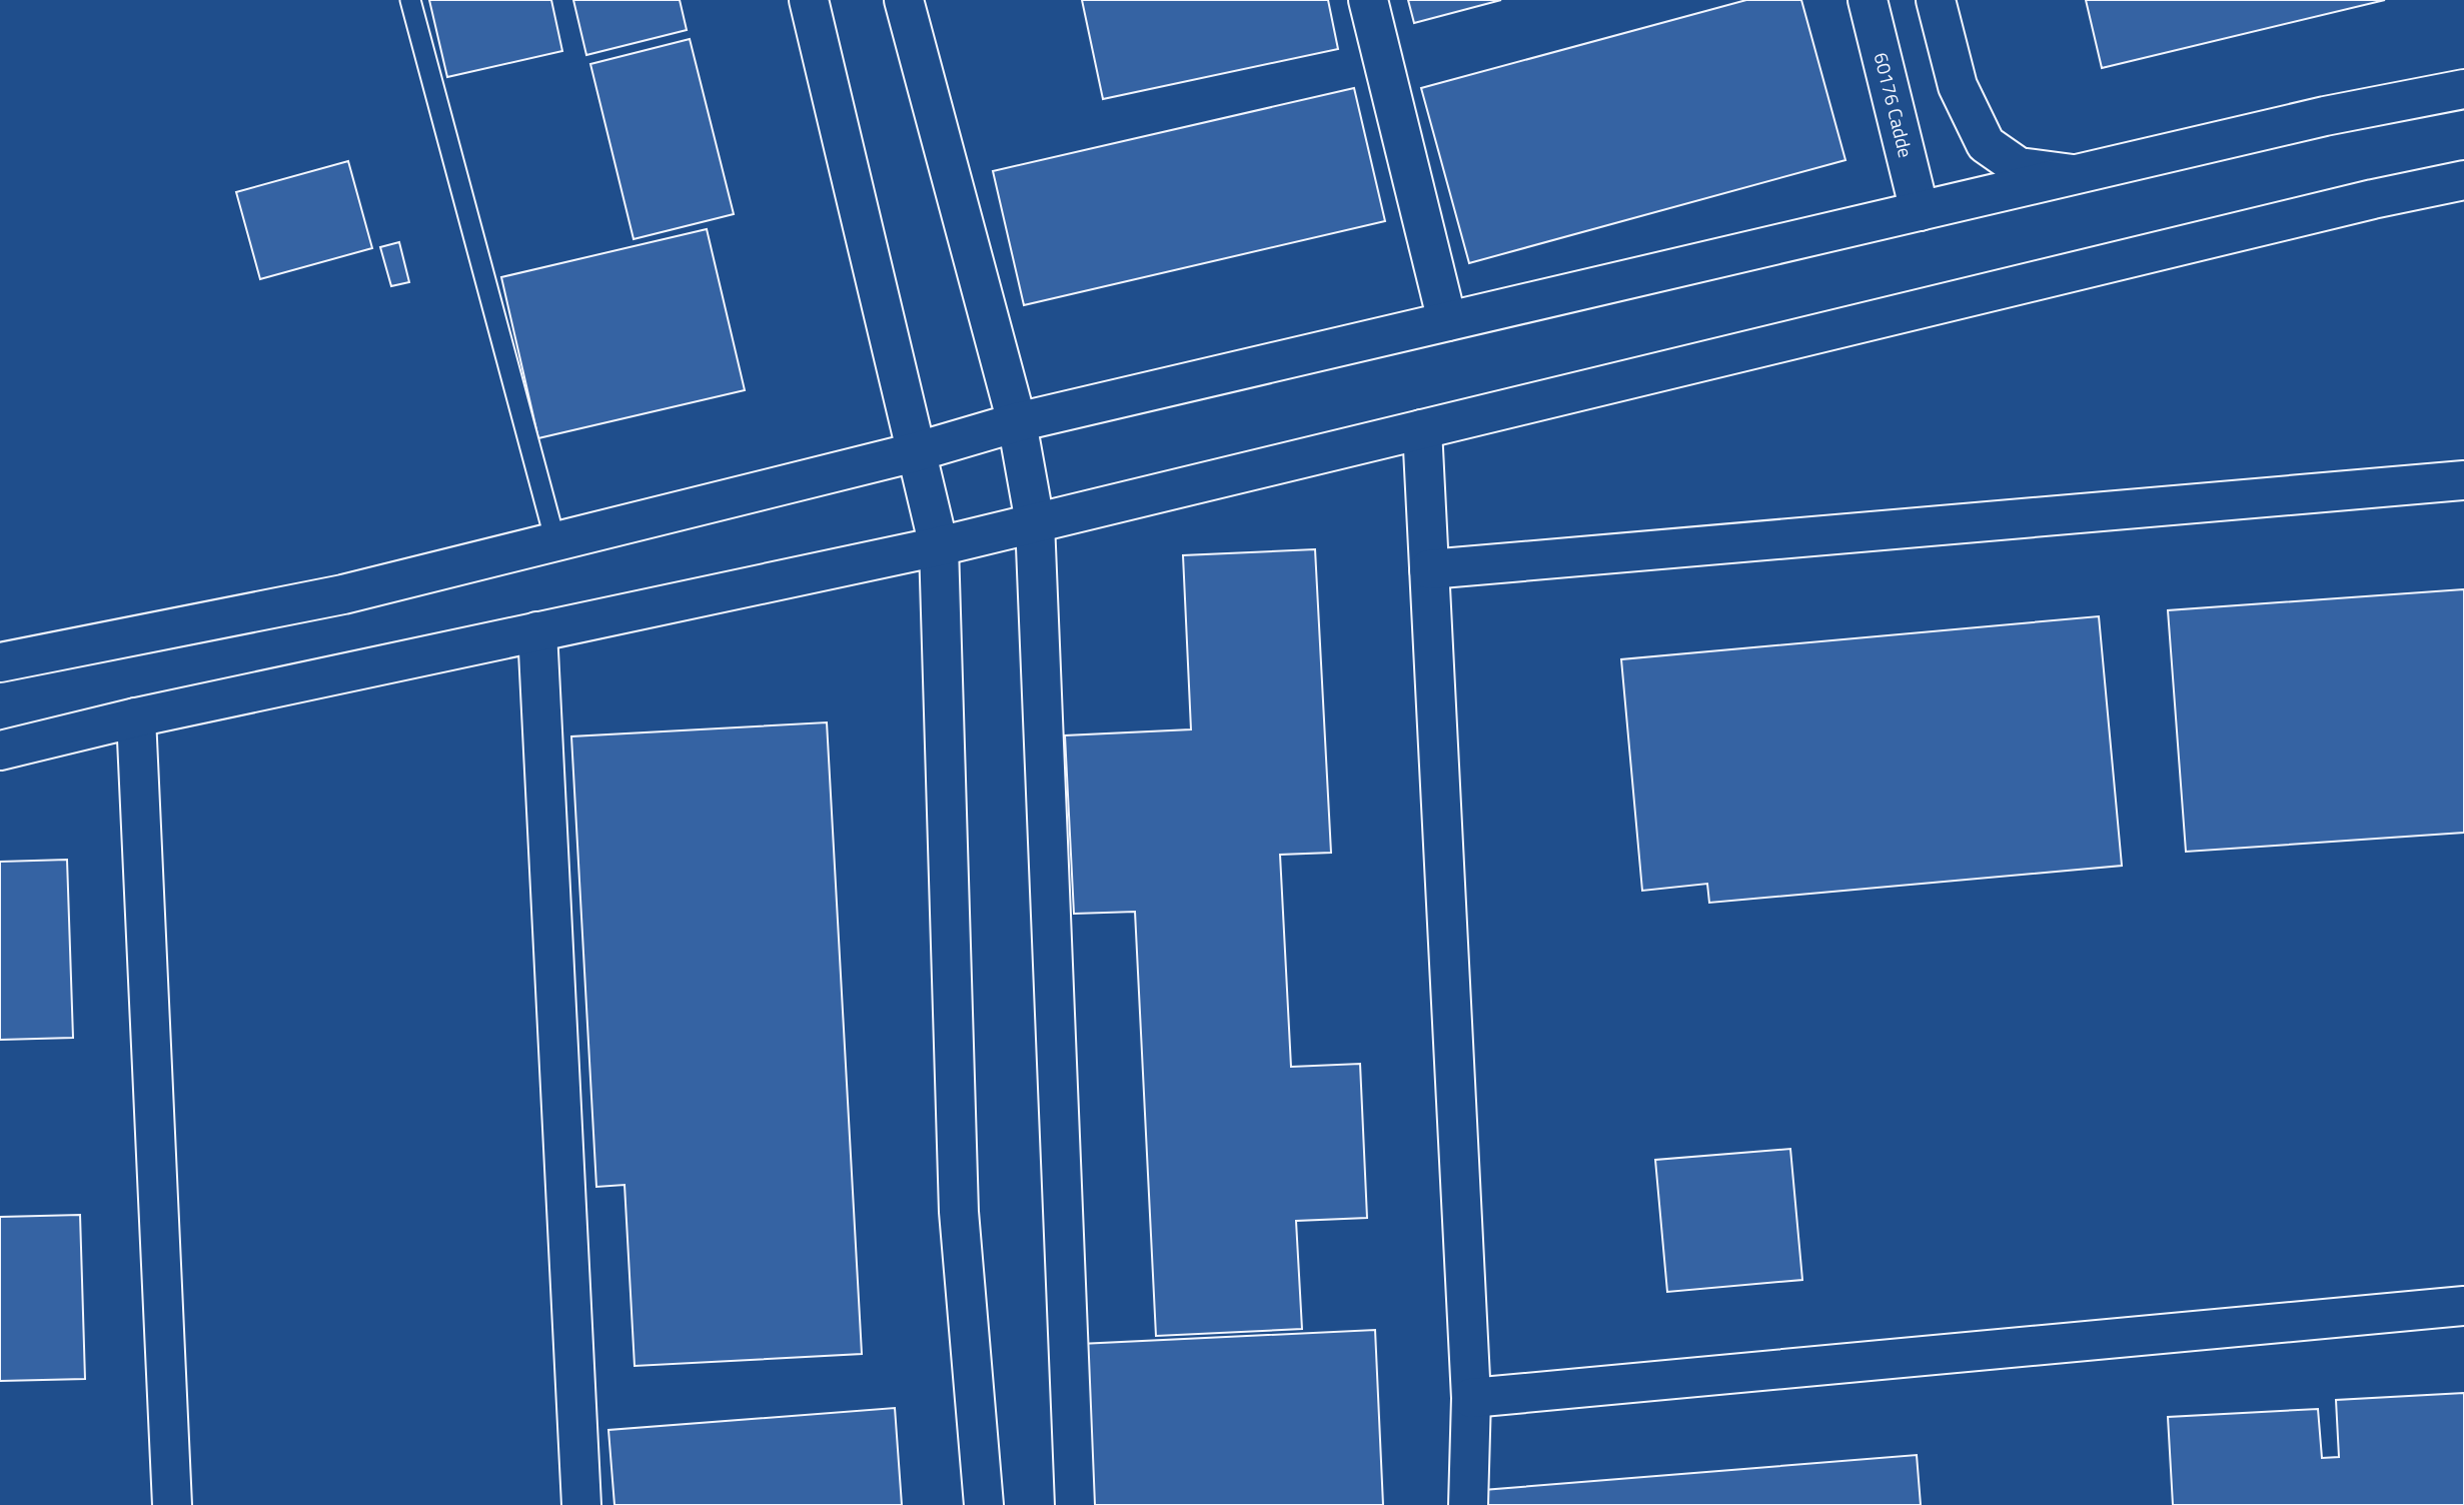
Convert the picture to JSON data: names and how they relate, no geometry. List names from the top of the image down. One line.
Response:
{"streets":{"street":["60176 Cadde"]}}
